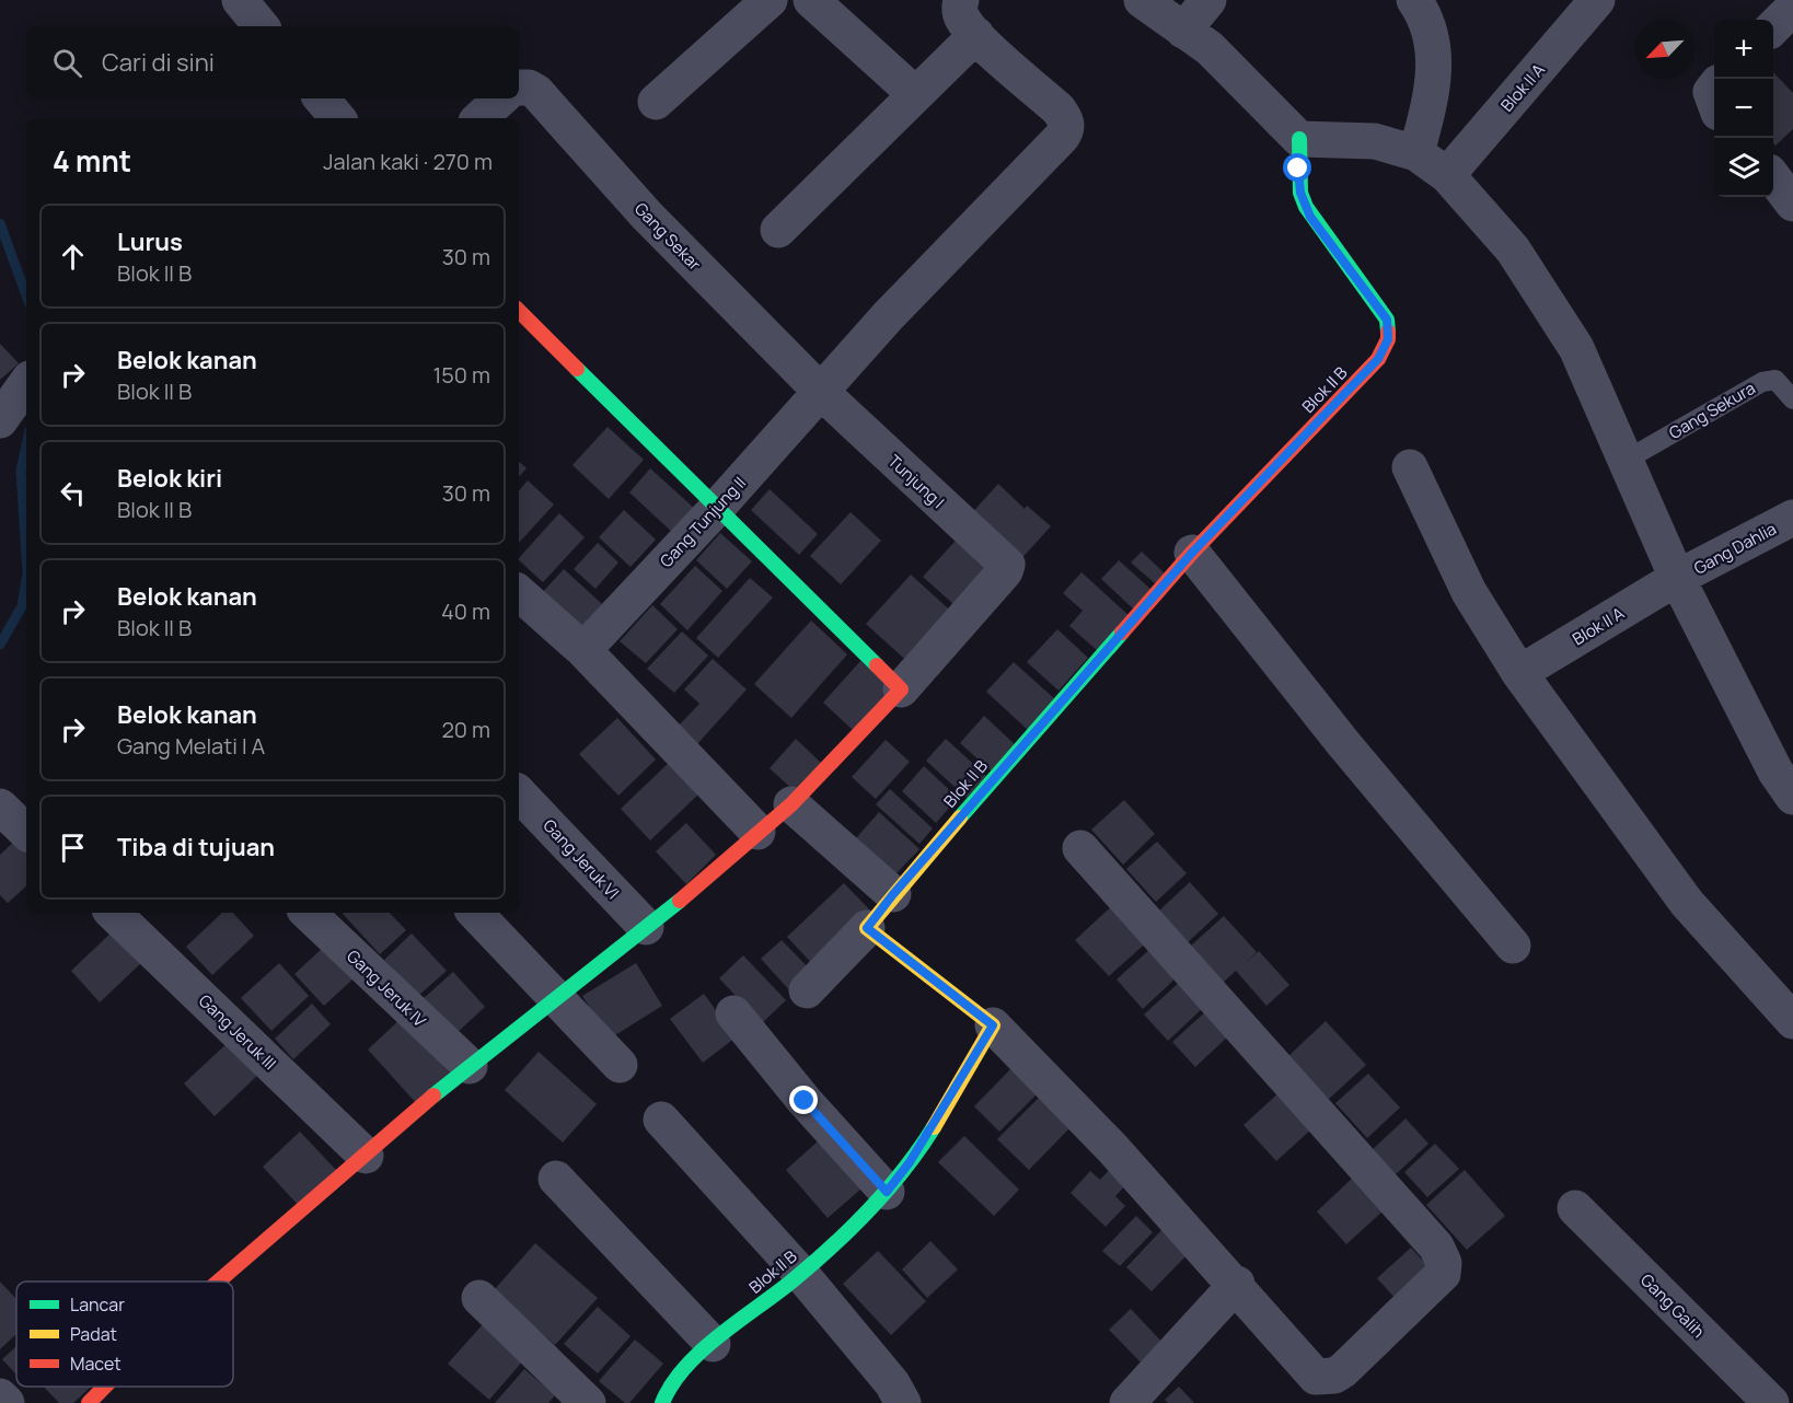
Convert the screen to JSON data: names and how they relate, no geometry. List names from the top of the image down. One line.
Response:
{"streets":{"street":["Blok II A","Gang Sekar","Blok II B","Tunjung I","Gang Tunjung II","Gang Dahlia","Gang Jeruk VI","Gang Jeruk IV","Gang Jeruk III","Gang Galih"],"lane":["Gang Sekura"]},"crossings":[["Blok II A","Gang Dahlia"],["Gang Sekar","Tunjung I"],["Gang Sekar","Gang Tunjung II"],["Tunjung I","Gang Tunjung II"]],"legend":["Lancar","Padat","Macet"],"north":"bottom left","page":{"map_buttons":["+","−"],"search":"Cari di sini","heading":["4 mnt","Jalan kaki · 270 m"],"list":[["Lurus","Blok II B","30 m"],["Belok kanan","Blok II B","150 m"],["Belok kiri","Blok II B","30 m"],["Belok kanan","Blok II B","40 m"],["Belok kanan","Gang Melati I A","20 m"],"Tiba di tujuan"]}}
